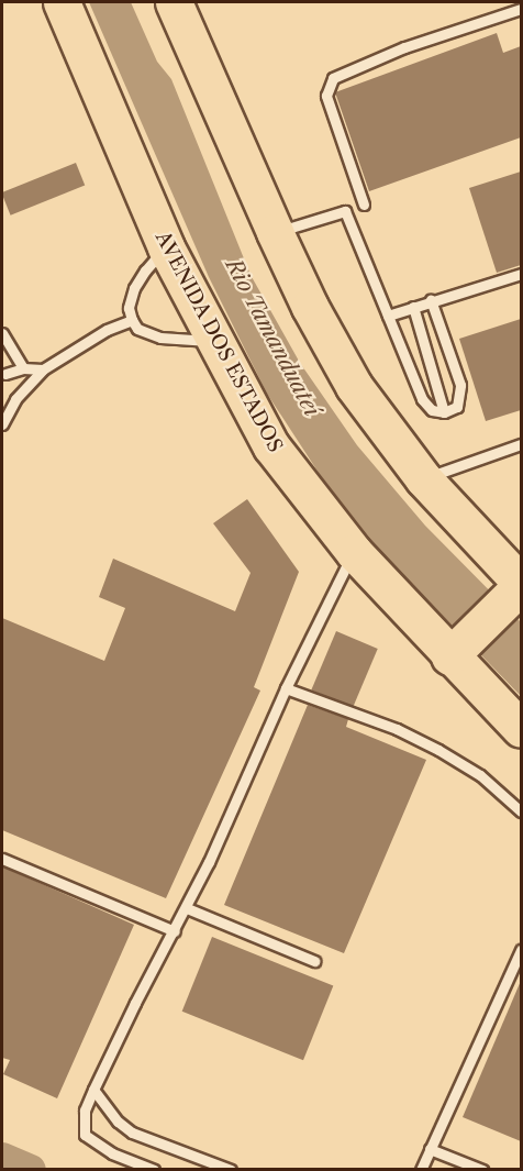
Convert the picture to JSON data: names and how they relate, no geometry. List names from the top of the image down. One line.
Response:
{"streets":{"highway":["AVENIDA DOS ESTADOS"]},"water":["Rio Tamanduateí"]}
